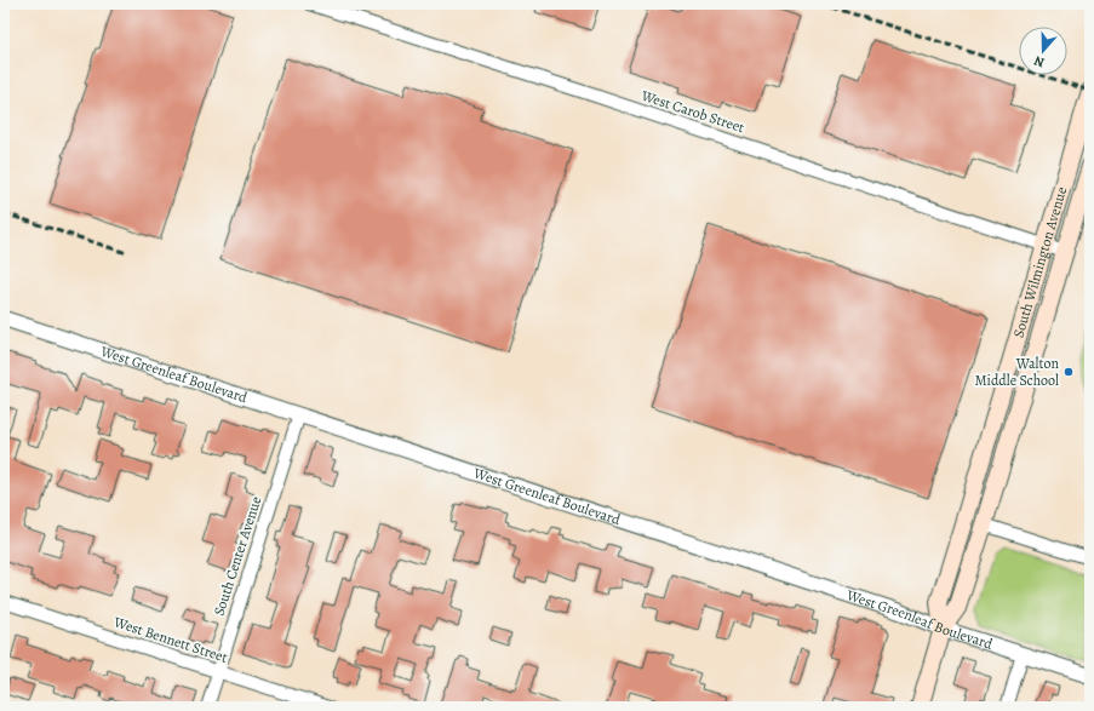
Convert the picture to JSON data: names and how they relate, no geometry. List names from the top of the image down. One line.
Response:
{"streets":{"main road":["South Wilmington Avenue"],"street":["West Carob Street","West Greenleaf Boulevard","South Center Avenue","West Bennett Street"]},"crossings":[["West Carob Street","South Wilmington Avenue"],["South Wilmington Avenue","West Greenleaf Boulevard"],["West Greenleaf Boulevard","South Center Avenue"],["South Center Avenue","West Bennett Street"]],"places":["Walton Middle School"],"north":"bottom"}
